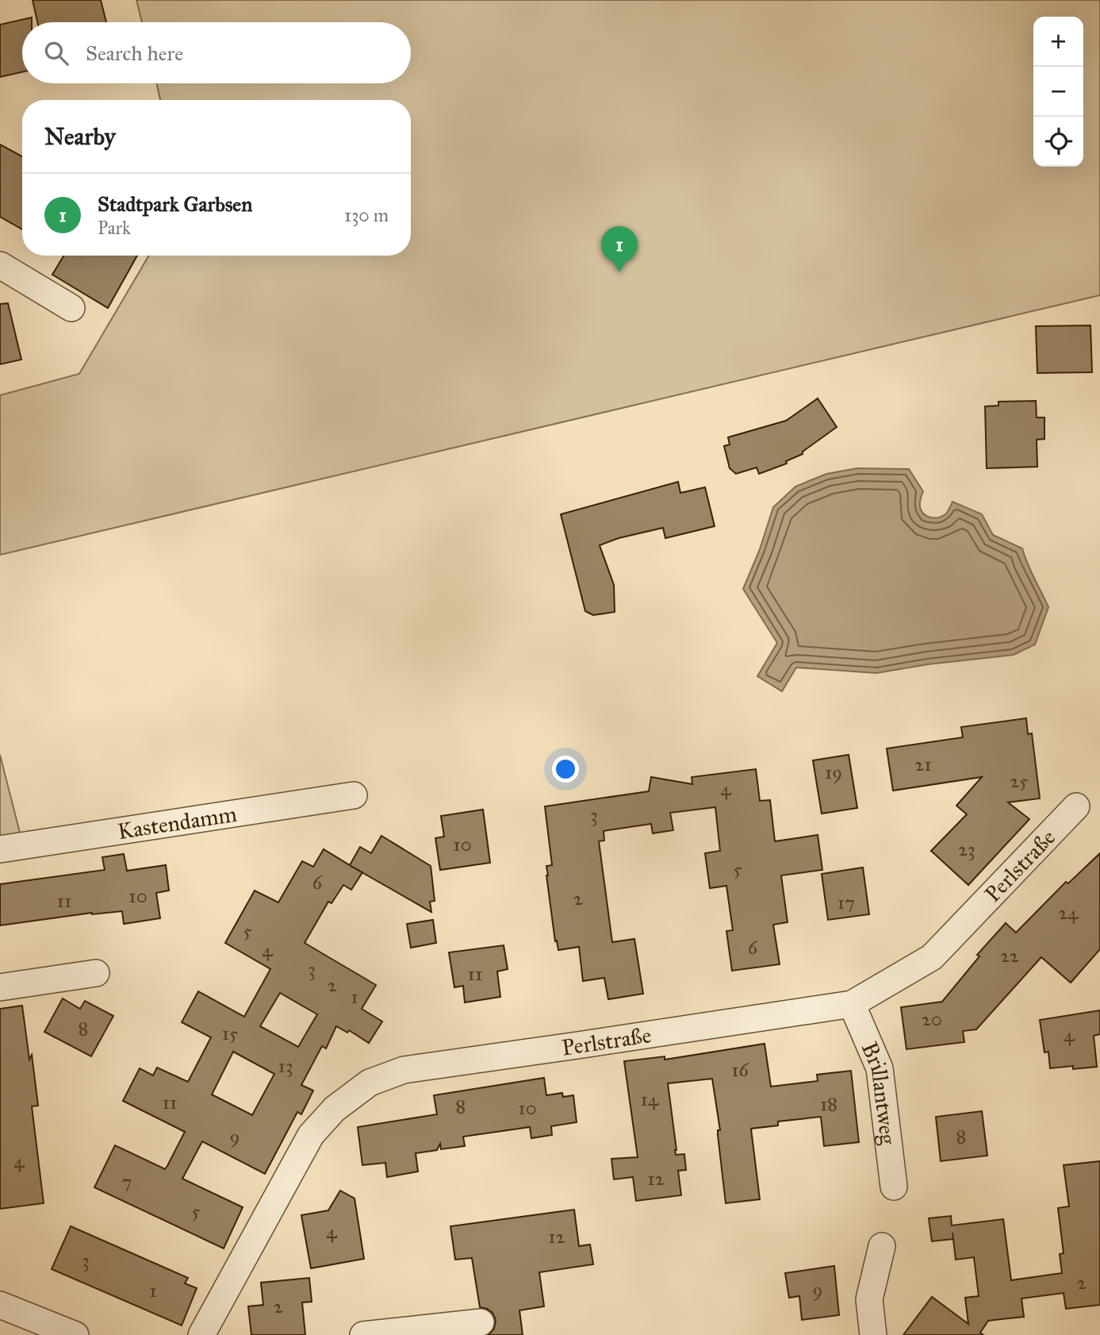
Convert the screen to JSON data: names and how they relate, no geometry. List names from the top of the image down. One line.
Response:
{"streets":{"street":["Kastendamm","Perlstraße","Brillantweg"]},"crossings":[["Perlstraße","Brillantweg"]],"house_numbers":["21","19","25","4","3","10","23","5","6","10","2","11","17","24","5","6","4","22","3","11","2","1","20","8","15","4","13","16","14","11","18","8","10","9","8","4","12","7","5","4","12","3","2","9","1","2"],"page":{"map_buttons":["+","−"],"search":"Search here","heading":"Nearby","list":[{"mark":"1","name":"Stadtpark Garbsen","note":"Park","value":"130 m"}],"pins":"1"}}
